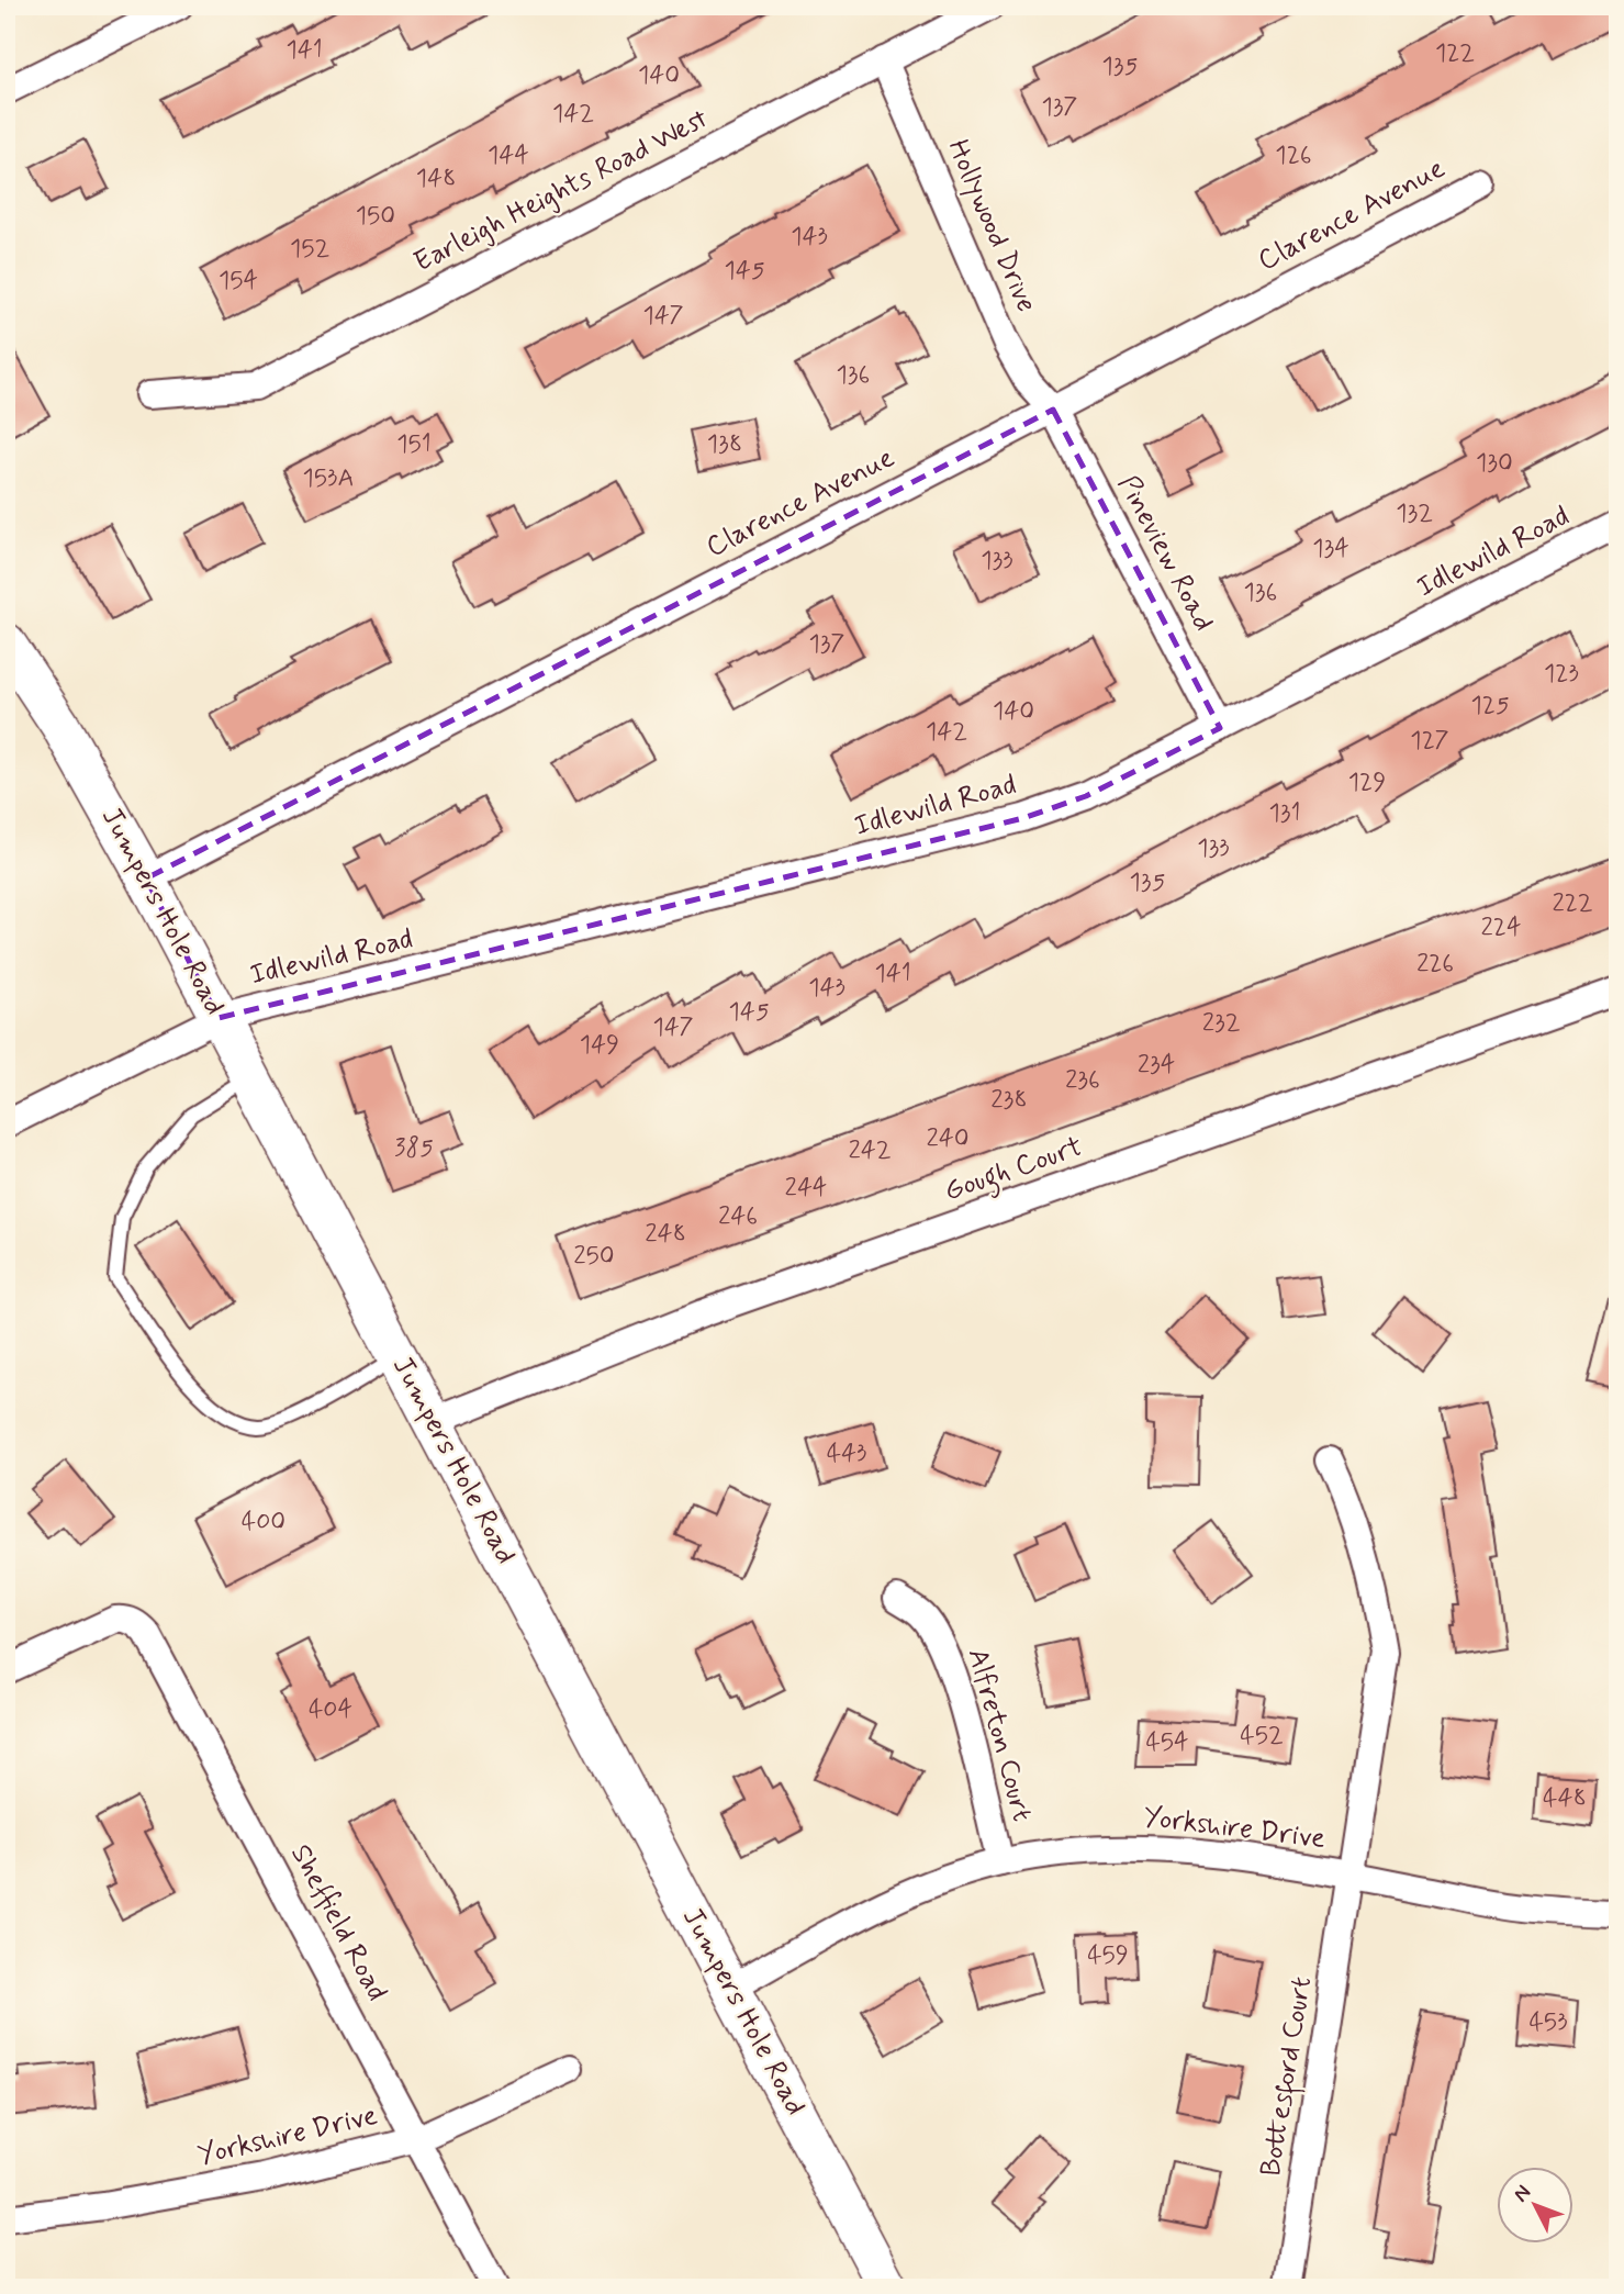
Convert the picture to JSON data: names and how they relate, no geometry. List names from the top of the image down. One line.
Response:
{"streets":{"main road":["Jumpers Hole Road"],"street":["Earleigh Heights Road West","Clarence Avenue","Hollywood Drive","Idlewild Road","Pineview Road","Gough Court","Alfreton Court","Yorkshire Drive","Sheffield Road","Bottesford Court"]},"crossings":[["Earleigh Heights Road West","Hollywood Drive"],["Clarence Avenue","Hollywood Drive"],["Clarence Avenue","Pineview Road"],["Clarence Avenue","Jumpers Hole Road"],["Hollywood Drive","Pineview Road"],["Idlewild Road","Pineview Road"],["Idlewild Road","Jumpers Hole Road"],["Jumpers Hole Road","Gough Court"],["Jumpers Hole Road","Yorkshire Drive"],["Alfreton Court","Yorkshire Drive"],["Yorkshire Drive","Sheffield Road"],["Yorkshire Drive","Bottesford Court"]],"house_numbers":["141","122","135","140","137","142","144","126","148","150","143","152","145","154","147","136","151","138","130","153A","132","134","133","136","137","123","125","140","142","127","129","131","133","135","222","224","226","141","143","145","232","147","149","234","236","238","240","385","242","244","246","248","250","443","400","404","452","454","448","459","453"],"north":"top left"}
